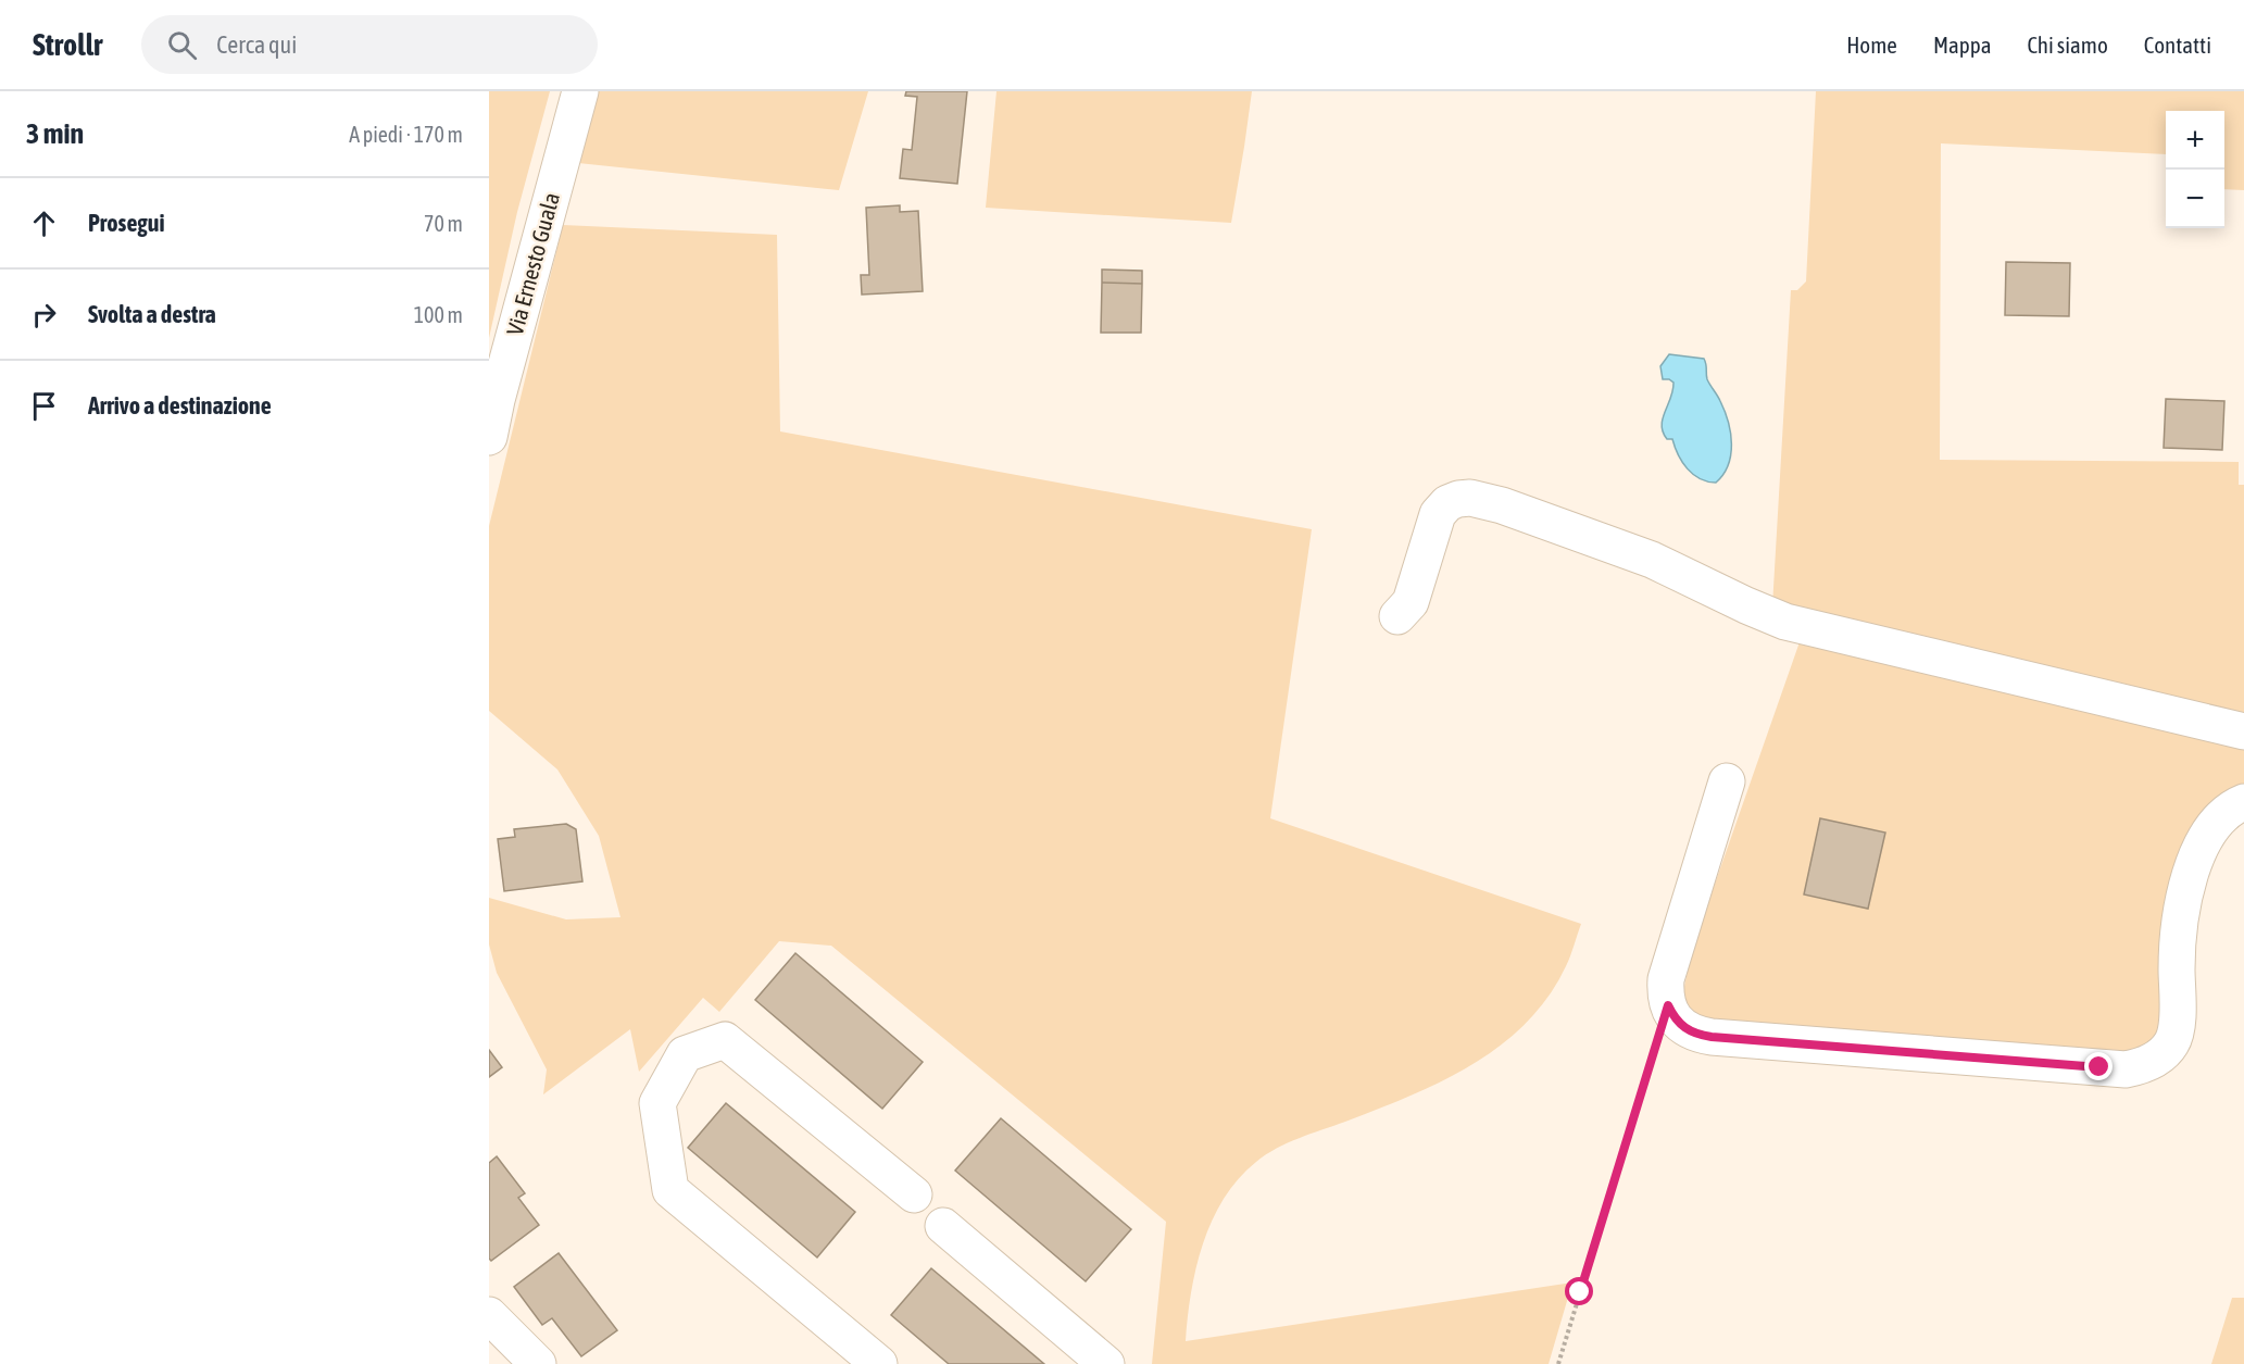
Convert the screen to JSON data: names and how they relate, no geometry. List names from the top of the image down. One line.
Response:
{"streets":{"street":["Via Ernesto Guala"]},"page":{"header":"Strollr","search":"Cerca qui","nav":["Home","Mappa","Chi siamo","Contatti"],"heading":["3 min","A piedi · 170 m"],"map_buttons":["+","−"],"list":[["Prosegui","70 m"],["Svolta a destra","100 m"],"Arrivo a destinazione"]}}
